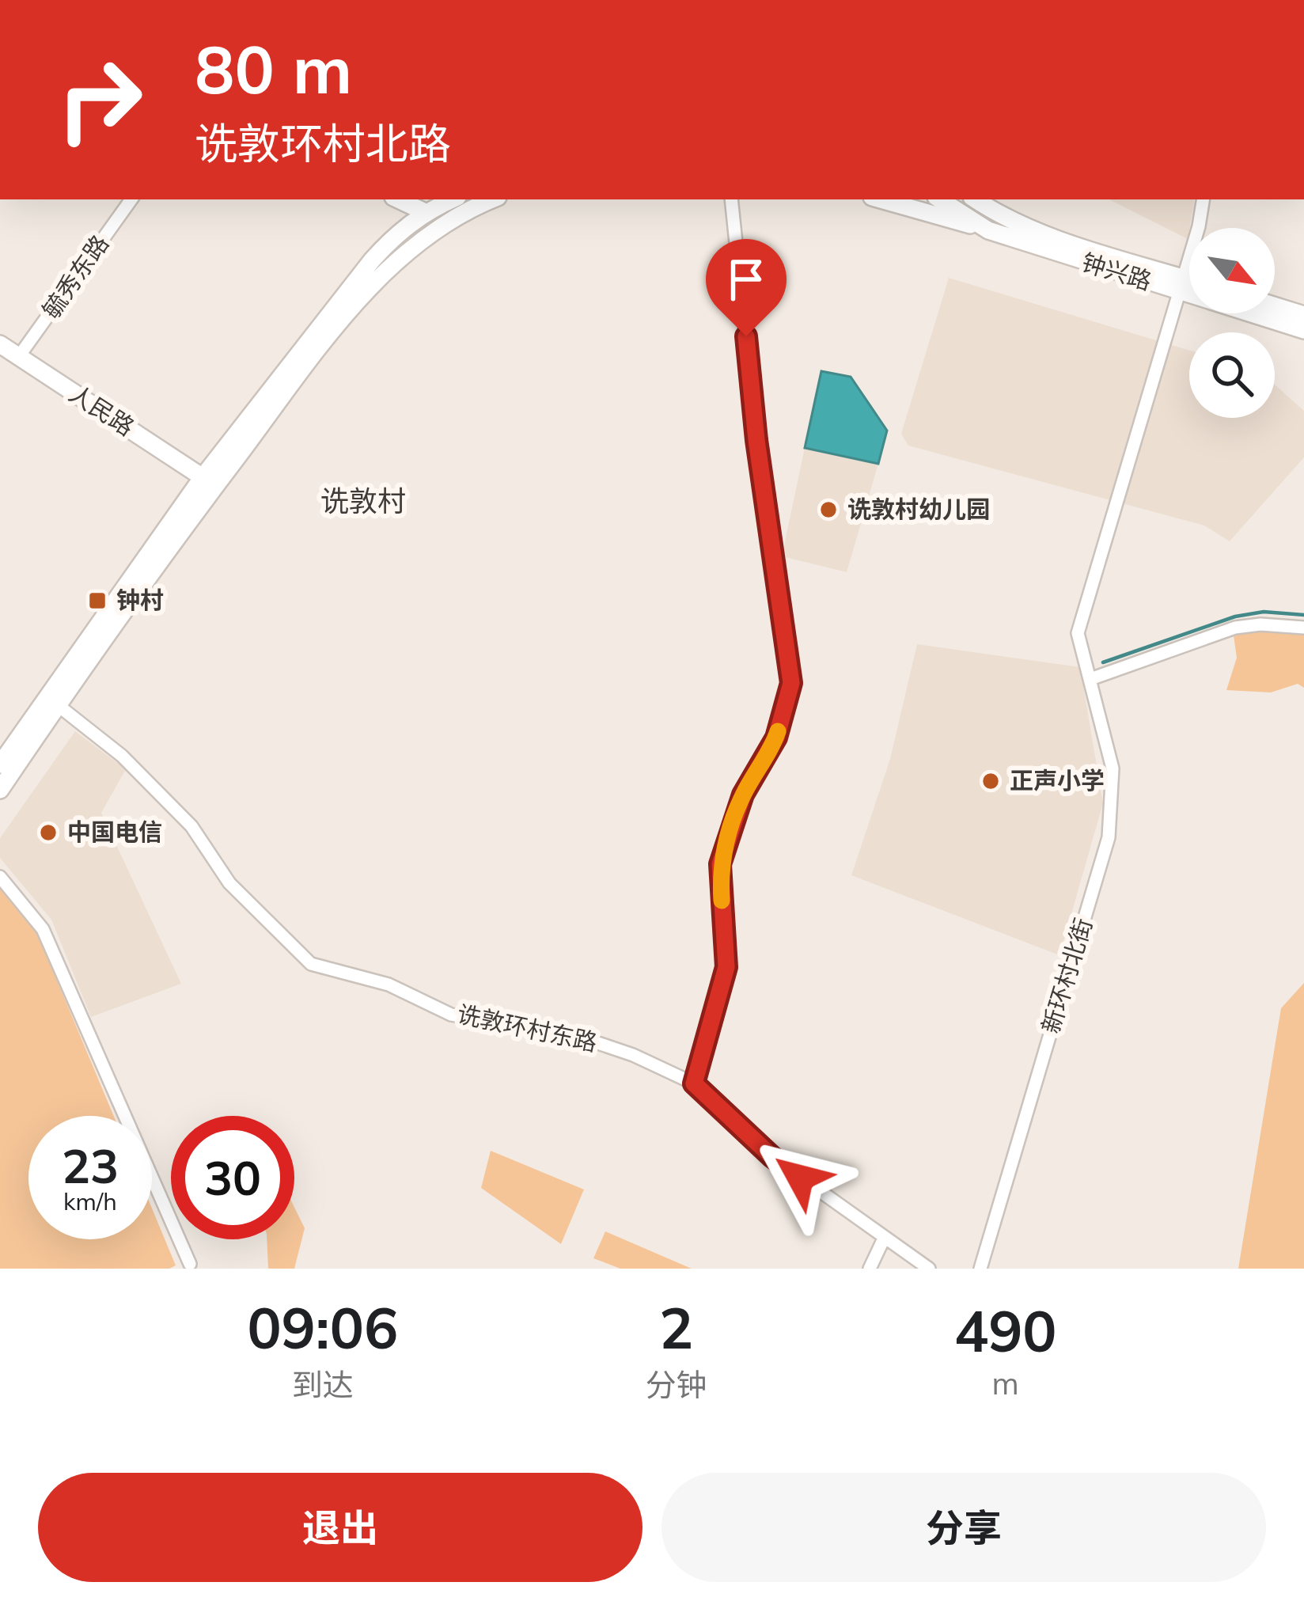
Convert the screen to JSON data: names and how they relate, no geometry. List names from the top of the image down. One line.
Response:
{"streets":{"main road":["钟兴路","人民路"],"street":["毓秀东路","新环村北街","诜敦环村东路"]},"crossings":[["钟兴路","新环村北街"],["毓秀东路","人民路"]],"districts":["诜敦村"],"places":{"other":["诜敦村幼儿园","正声小学","中国电信"],"transit":["钟村"]},"north":"bottom right","page":{"turn":["80 m","诜敦环村北路"],"speed":"23 km/h","limit":"30","eta":["09:06","到达","2","分钟","490","m"],"buttons":["退出","分享"]}}
